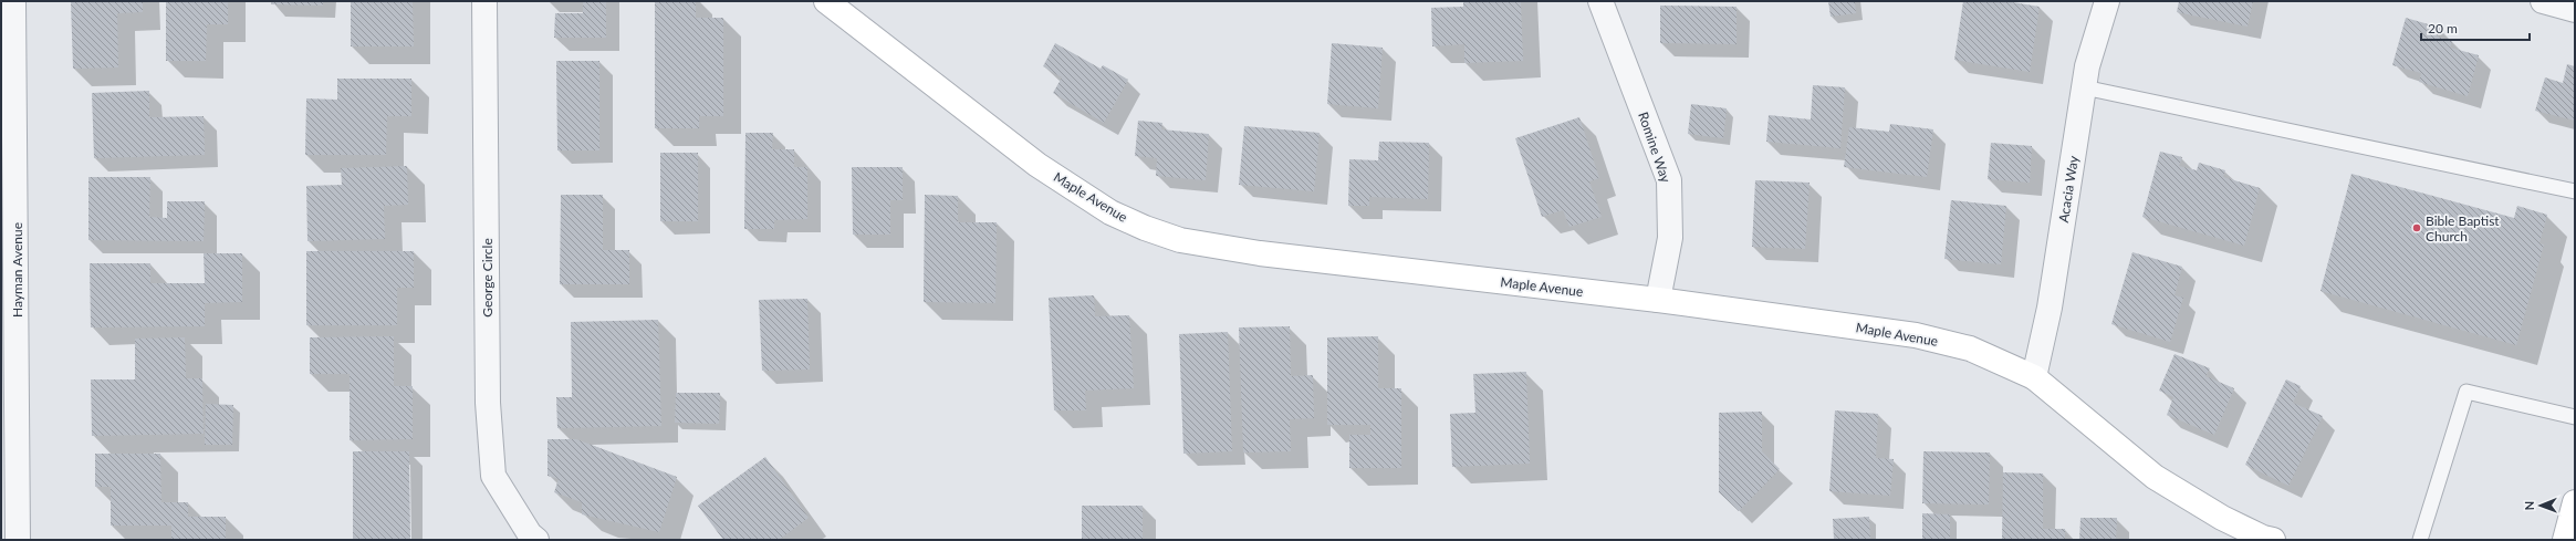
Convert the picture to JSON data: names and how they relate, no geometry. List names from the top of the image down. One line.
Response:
{"streets":{"street":["Romine Way","Acacia Way","Maple Avenue","Hayman Avenue","George Circle"]},"crossings":[["Romine Way","Maple Avenue"],["Acacia Way","Maple Avenue"]],"places":["Bible Baptist Church"],"scale_bar":"20 m","north":"left"}
